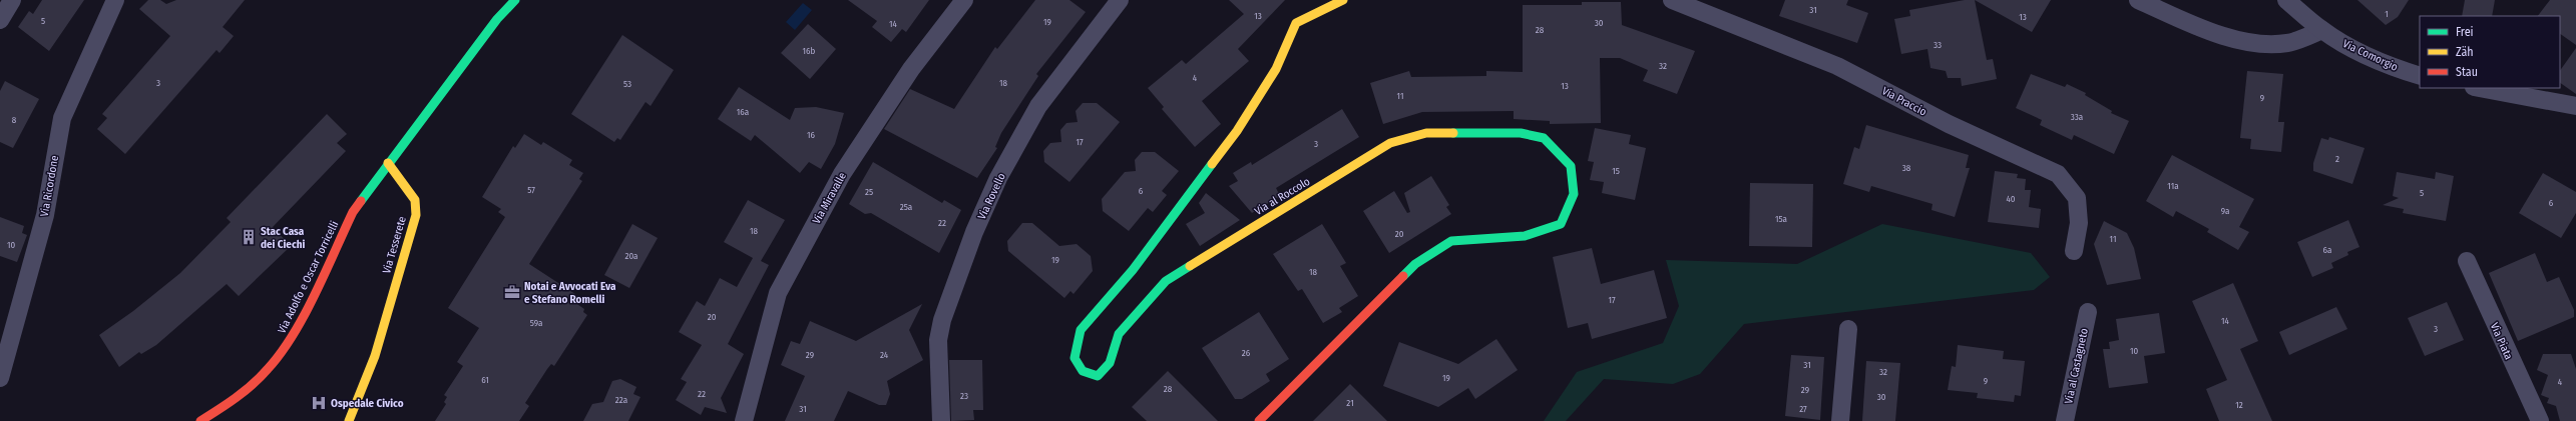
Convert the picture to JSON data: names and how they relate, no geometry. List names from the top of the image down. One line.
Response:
{"streets":{"street":["Via Comorgio","Via Praccio","Via Ricordone","Via Rovello","Via al Roccolo","Via Miravalle","Via Tesserete","Via Adolfo e Oscar Torricelli","Via Piata","Via al Castagneto"]},"crossings":[["Via Tesserete","Via Adolfo e Oscar Torricelli"]],"places":{"building":["Stac Casa dei Ciechi"],"office":["Notai e Avvocati Eva e Stefano Romelli"],"hospital":["Ospedale Civico"]},"house_numbers":["31","1","13","13","5","19","30","14","28","33","16b","32","4","3","18","53","13","11","9","16a","33a","8","16","17","3","2","38","15","11a","57","6","25","5","40","6","25a","9a","15a","22","18","20","11","10","6a","20a","19","18","17","20","14","59a","3","10","26","29","24","31","32","19","61","9","4","28","29","22","23","30","22a","21","12","31","27"],"legend":["Frei","Zäh","Stau"]}
